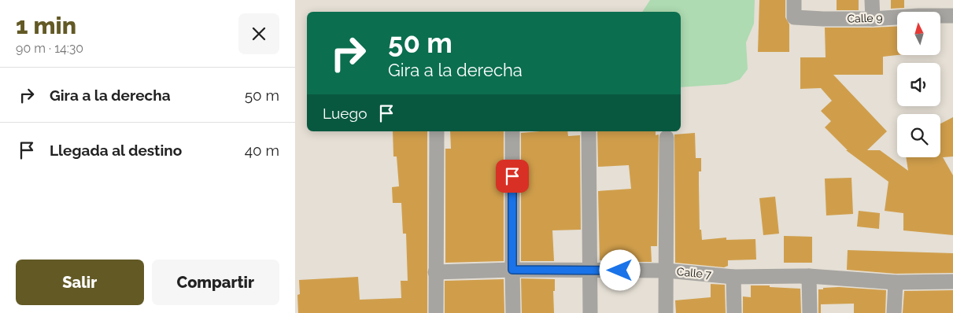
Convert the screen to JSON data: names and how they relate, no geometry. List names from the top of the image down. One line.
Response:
{"streets":{"street":["Calle 9","Calle 7"]},"north":"top","page":{"heading":["1 min","90 m · 14:30"],"turn":["50 m","Gira a la derecha"],"list":[{"name":"Gira a la derecha","value":"50 m"},{"name":"Llegada al destino","value":"40 m"}],"then":"Luego","buttons":["Salir","Compartir"]}}
